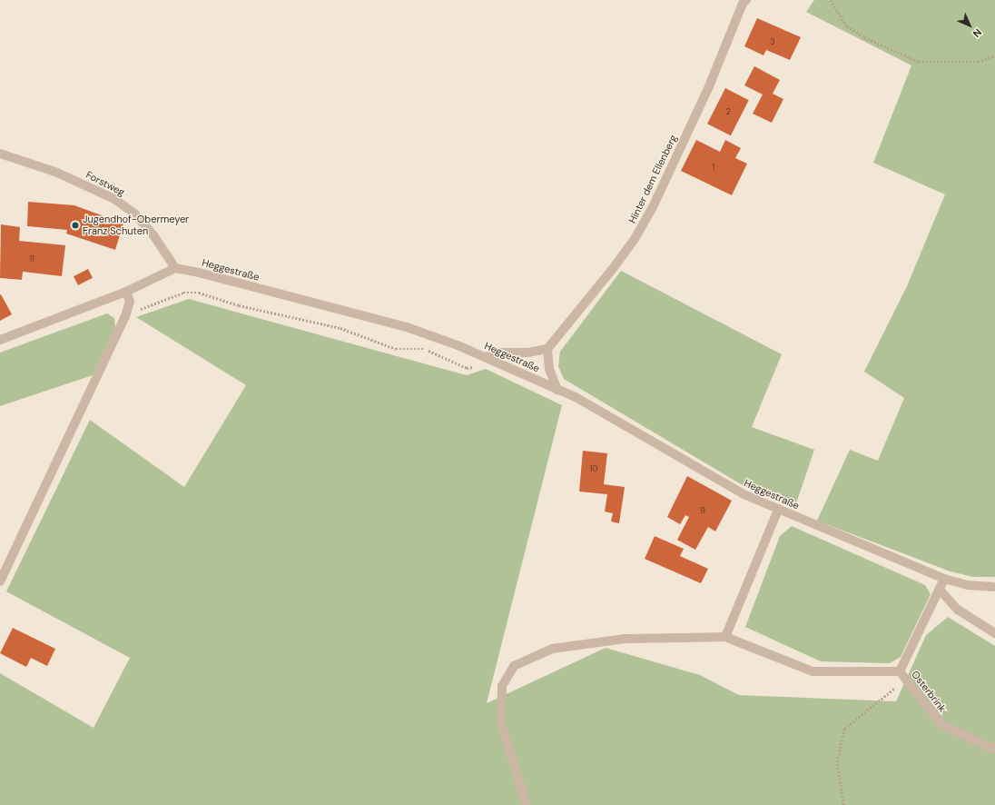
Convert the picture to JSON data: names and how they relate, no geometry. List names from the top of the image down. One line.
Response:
{"streets":{"street":["Hinter dem Ellenberg","Forstweg","Heggestraße","Osterbrink"]},"crossings":[["Forstweg","Heggestraße"],["Heggestraße","Osterbrink"]],"places":["Jugendhof-Obermeyer Franz Schuten"],"house_numbers":["3","2","1","11","10","9"],"north":"bottom right"}
